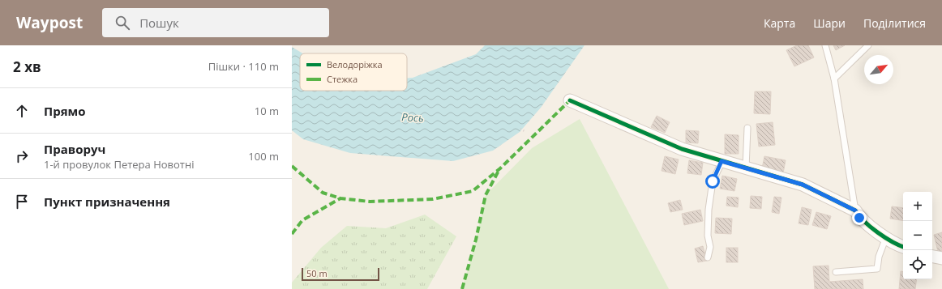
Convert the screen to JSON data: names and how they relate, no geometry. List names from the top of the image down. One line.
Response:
{"water":["Рось"],"legend":["Велодоріжка","Стежка"],"scale_bar":"50 m","north":"top right","page":{"header":"Waypost","search":"Пошук","nav":["Карта","Шари","Поділитися"],"heading":["2 хв","Пішки · 110 m"],"list":[["Прямо","10 m"],["Праворуч","1-й провулок Петера Новотні","100 m"],"Пункт призначення"],"map_buttons":["+","−"],"scale":"50 m"}}
